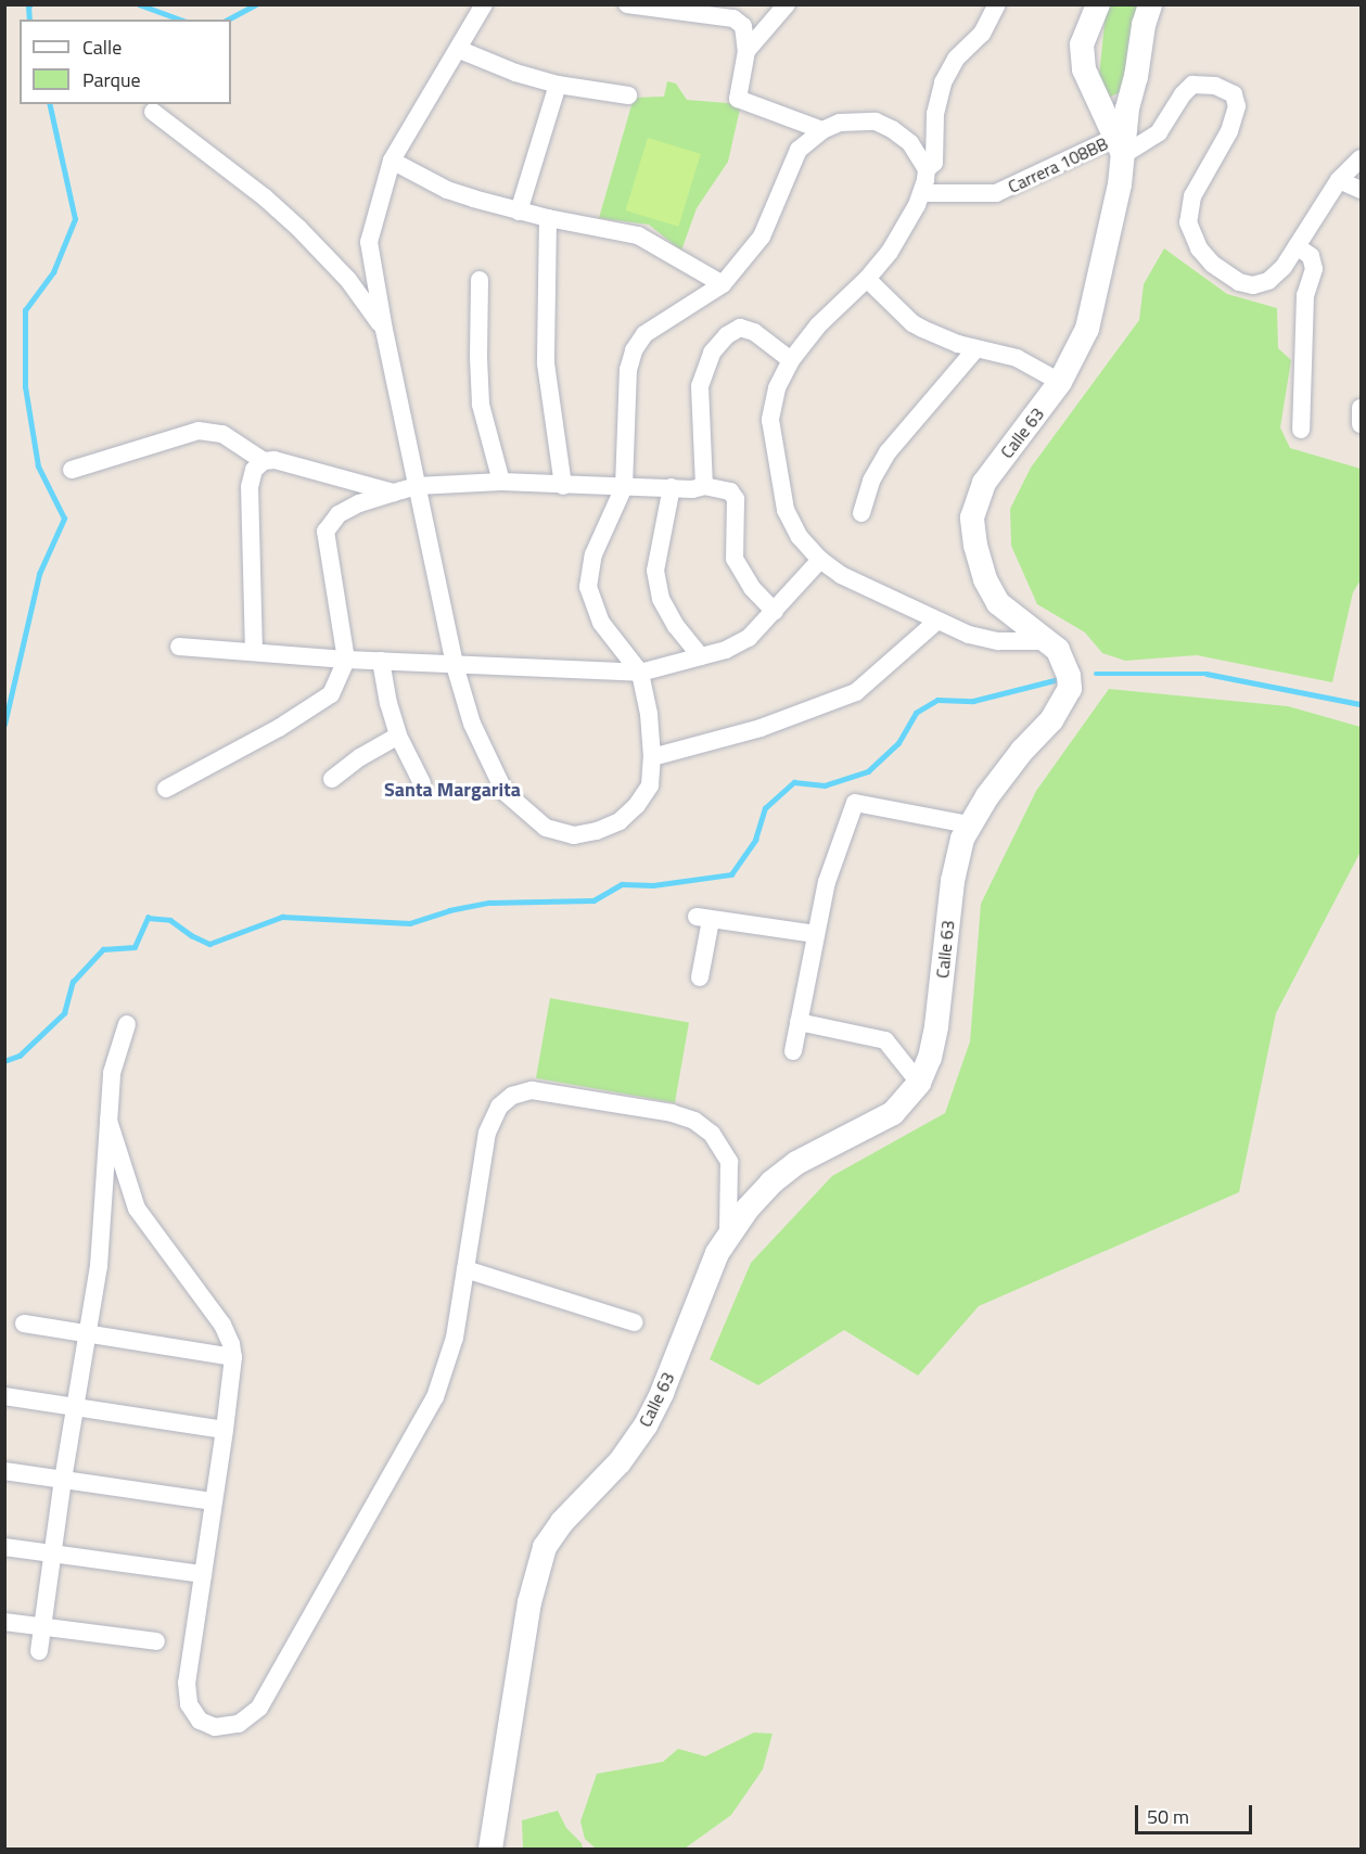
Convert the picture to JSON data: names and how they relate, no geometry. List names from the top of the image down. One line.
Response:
{"streets":{"main road":["Calle 63"],"street":["Carrera 108BB"]},"crossings":[["Carrera 108BB","Calle 63"]],"districts":["Santa Margarita"],"legend":["Calle","Parque"],"scale_bar":"50 m"}
